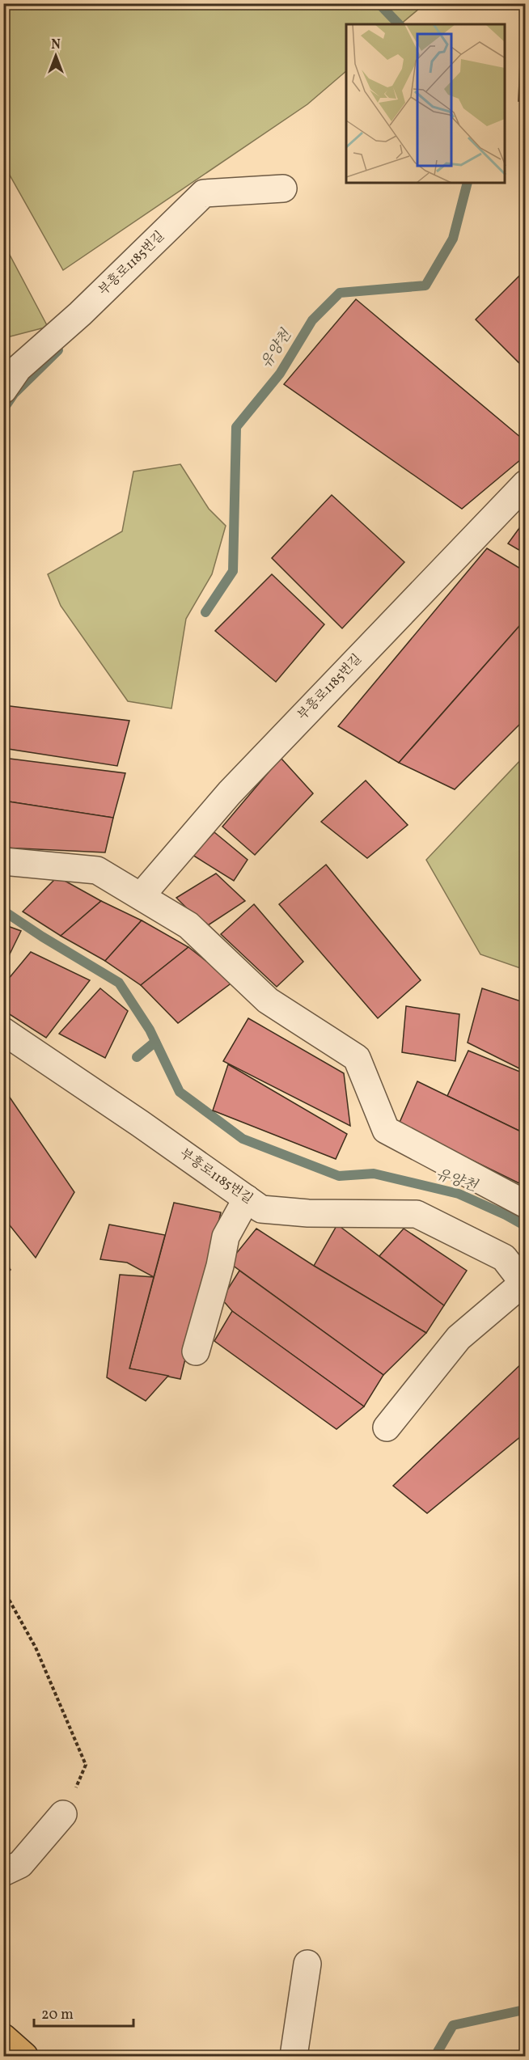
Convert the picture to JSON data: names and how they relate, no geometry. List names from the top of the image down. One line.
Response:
{"streets":{"lane":["부흥로1185번길"]},"water":["유양천"],"scale_bar":"20 m","north":"top"}
